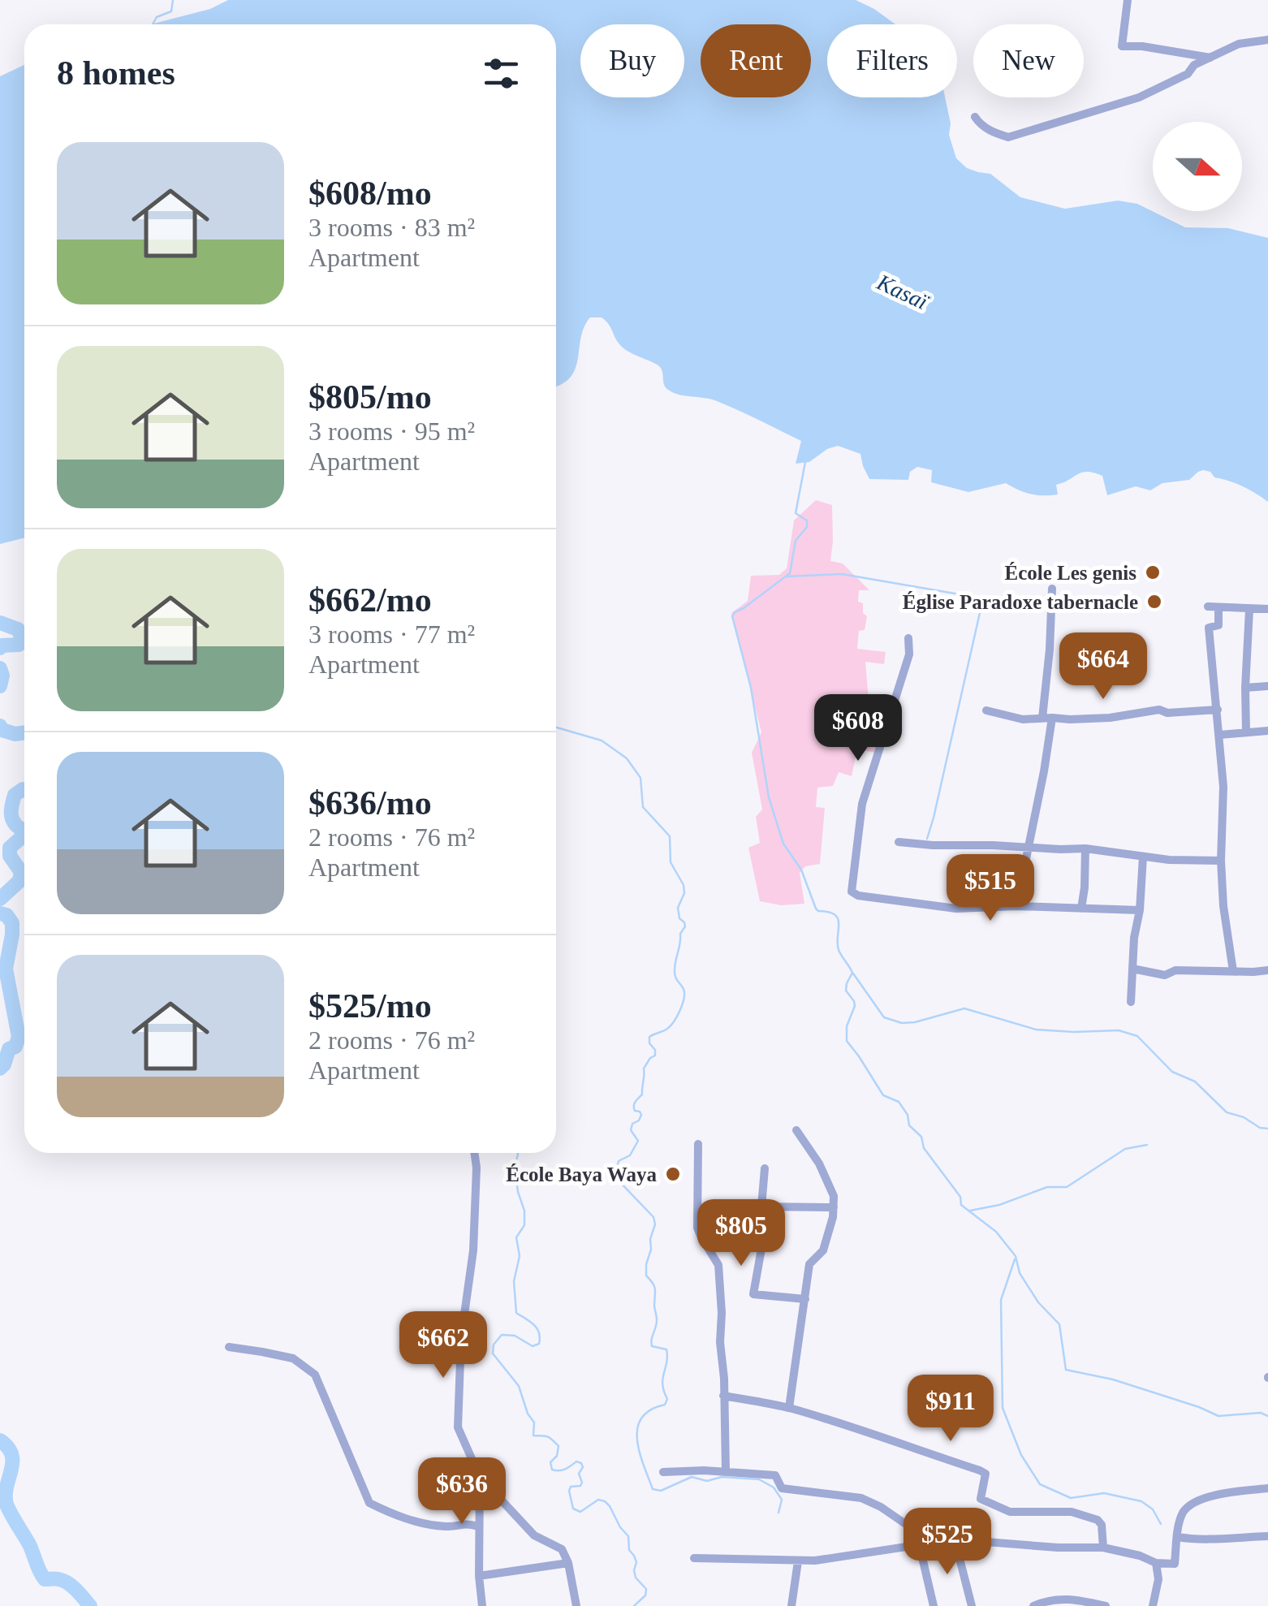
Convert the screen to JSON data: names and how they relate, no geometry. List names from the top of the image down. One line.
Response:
{"water":["Kasaï"],"places":["École Les genis","Église Paradoxe tabernacle","École Baya Waya"],"north":"right","page":{"chip":["Buy","Rent","Filters","New"],"heading":"8 homes","list":[{"name":"$608/mo","note":"3 rooms · 83 m² · Apartment"},{"name":"$805/mo","note":"3 rooms · 95 m² · Apartment"},{"name":"$662/mo","note":"3 rooms · 77 m² · Apartment"},{"name":"$636/mo","note":"2 rooms · 76 m² · Apartment"},{"name":"$525/mo","note":"2 rooms · 76 m² · Apartment"}],"price":["$664","$608","$515","$805","$662","$911","$636","$525"]}}
